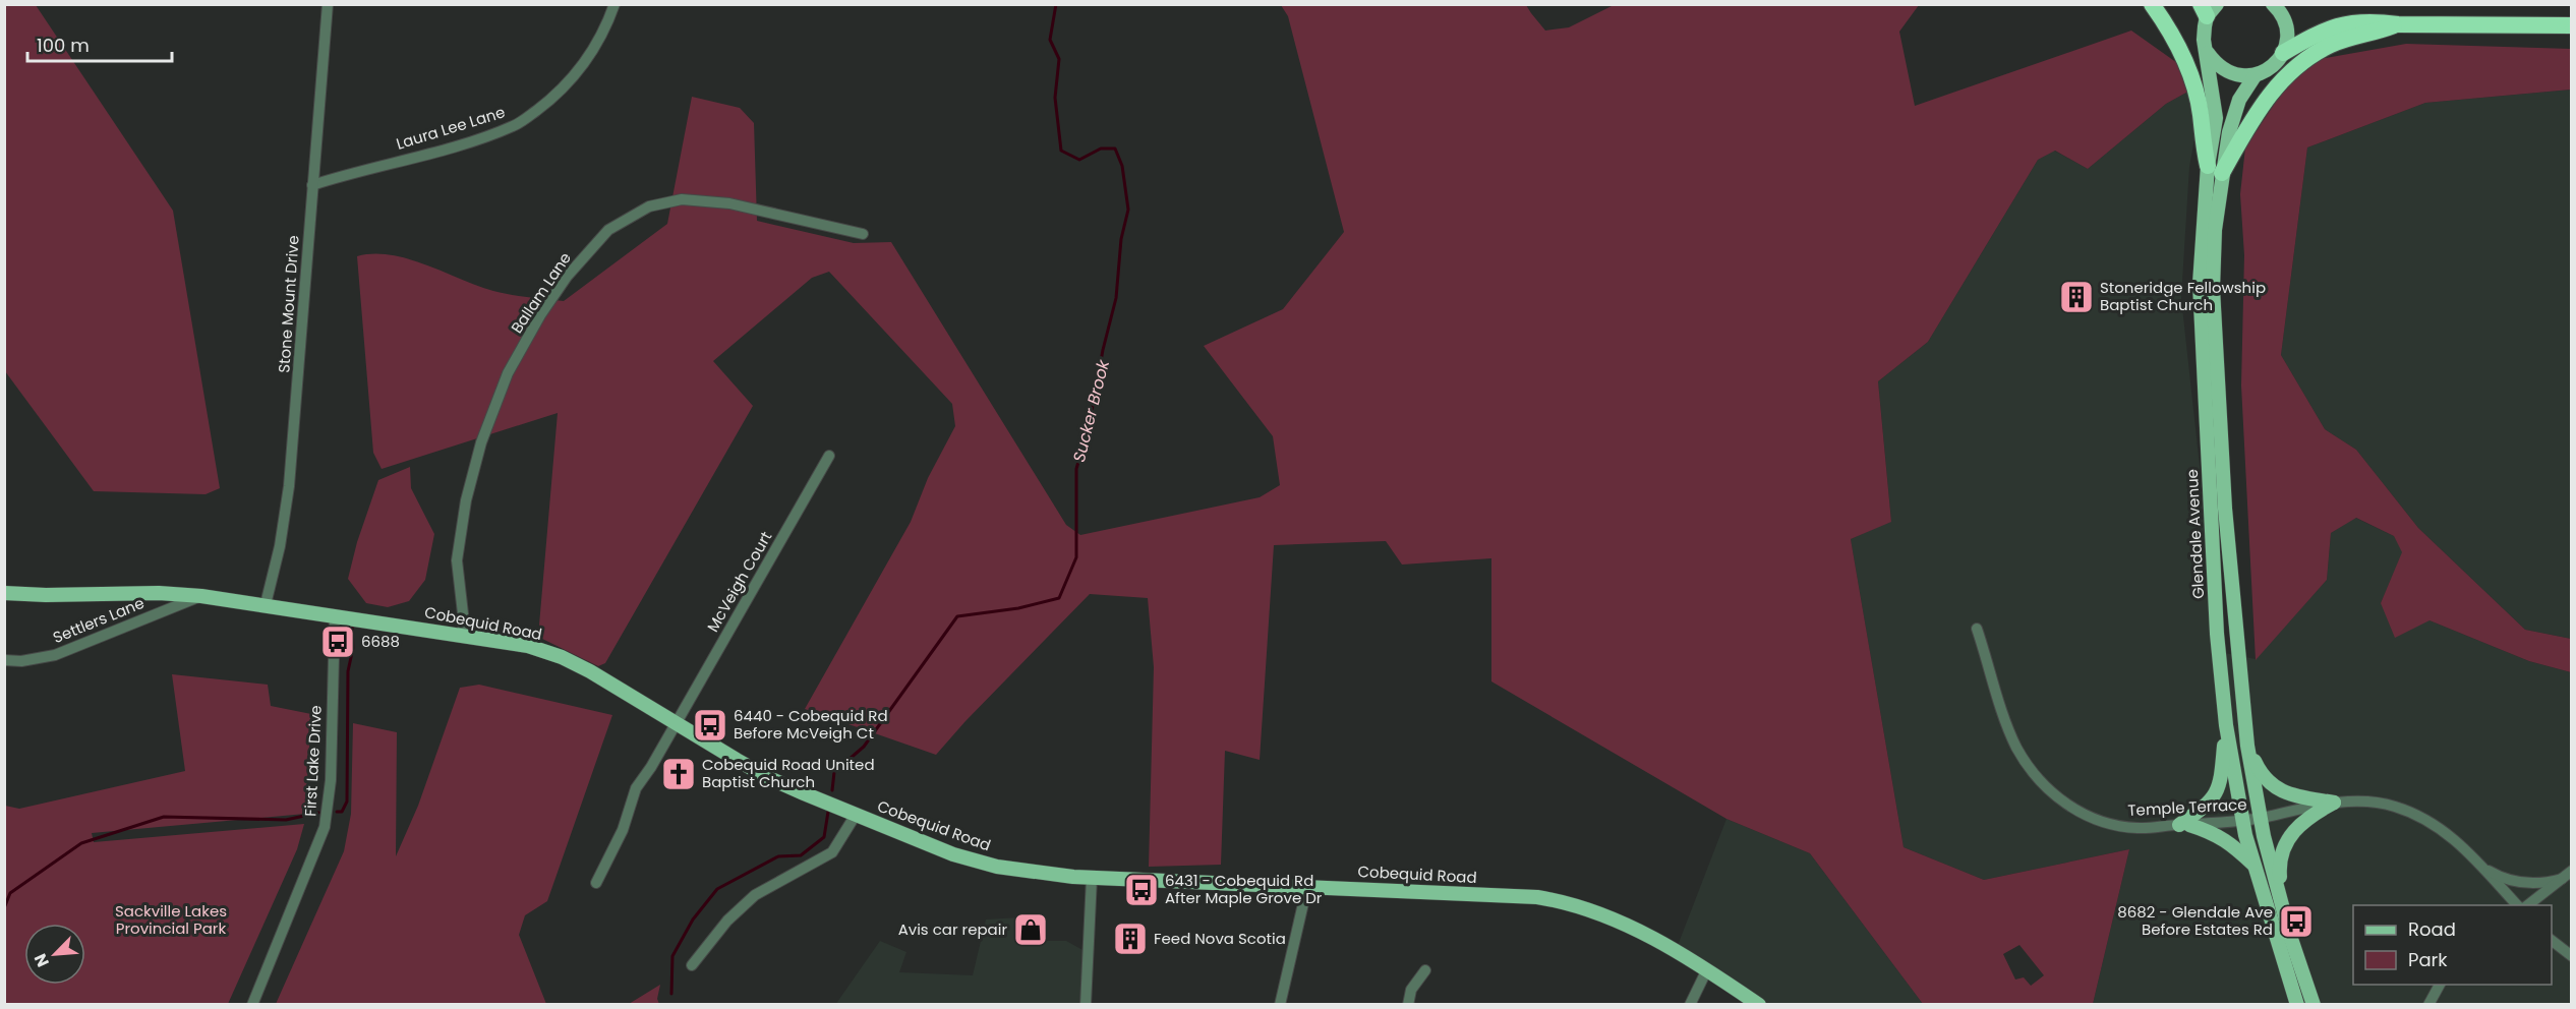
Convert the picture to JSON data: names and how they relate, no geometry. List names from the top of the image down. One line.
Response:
{"streets":{"main road":["Glendale Avenue","Cobequid Road"],"street":["Laura Lee Lane","Ballam Lane","Stone Mount Drive","McVeigh Court","Settlers Lane","First Lake Drive","Temple Terrace"]},"crossings":[["Laura Lee Lane","Stone Mount Drive"],["Ballam Lane","Cobequid Road"],["Stone Mount Drive","Cobequid Road"],["Glendale Avenue","Temple Terrace"],["McVeigh Court","Cobequid Road"],["Settlers Lane","Cobequid Road"],["Cobequid Road","First Lake Drive"]],"water":["Sucker Brook"],"parks":["Sackville Lakes Provincial Park"],"places":{"building":["Stoneridge Fellowship Baptist Church","Feed Nova Scotia"],"bus stop":["6688","6440 - Cobequid Rd Before McVeigh Ct","6431 - Cobequid Rd After Maple Grove Dr","8682 - Glendale Ave Before Estates Rd"],"church":["Cobequid Road United Baptist Church"],"shop":["Avis car repair"]},"legend":["Road","Park"],"scale_bar":"100 m","north":"bottom left"}
